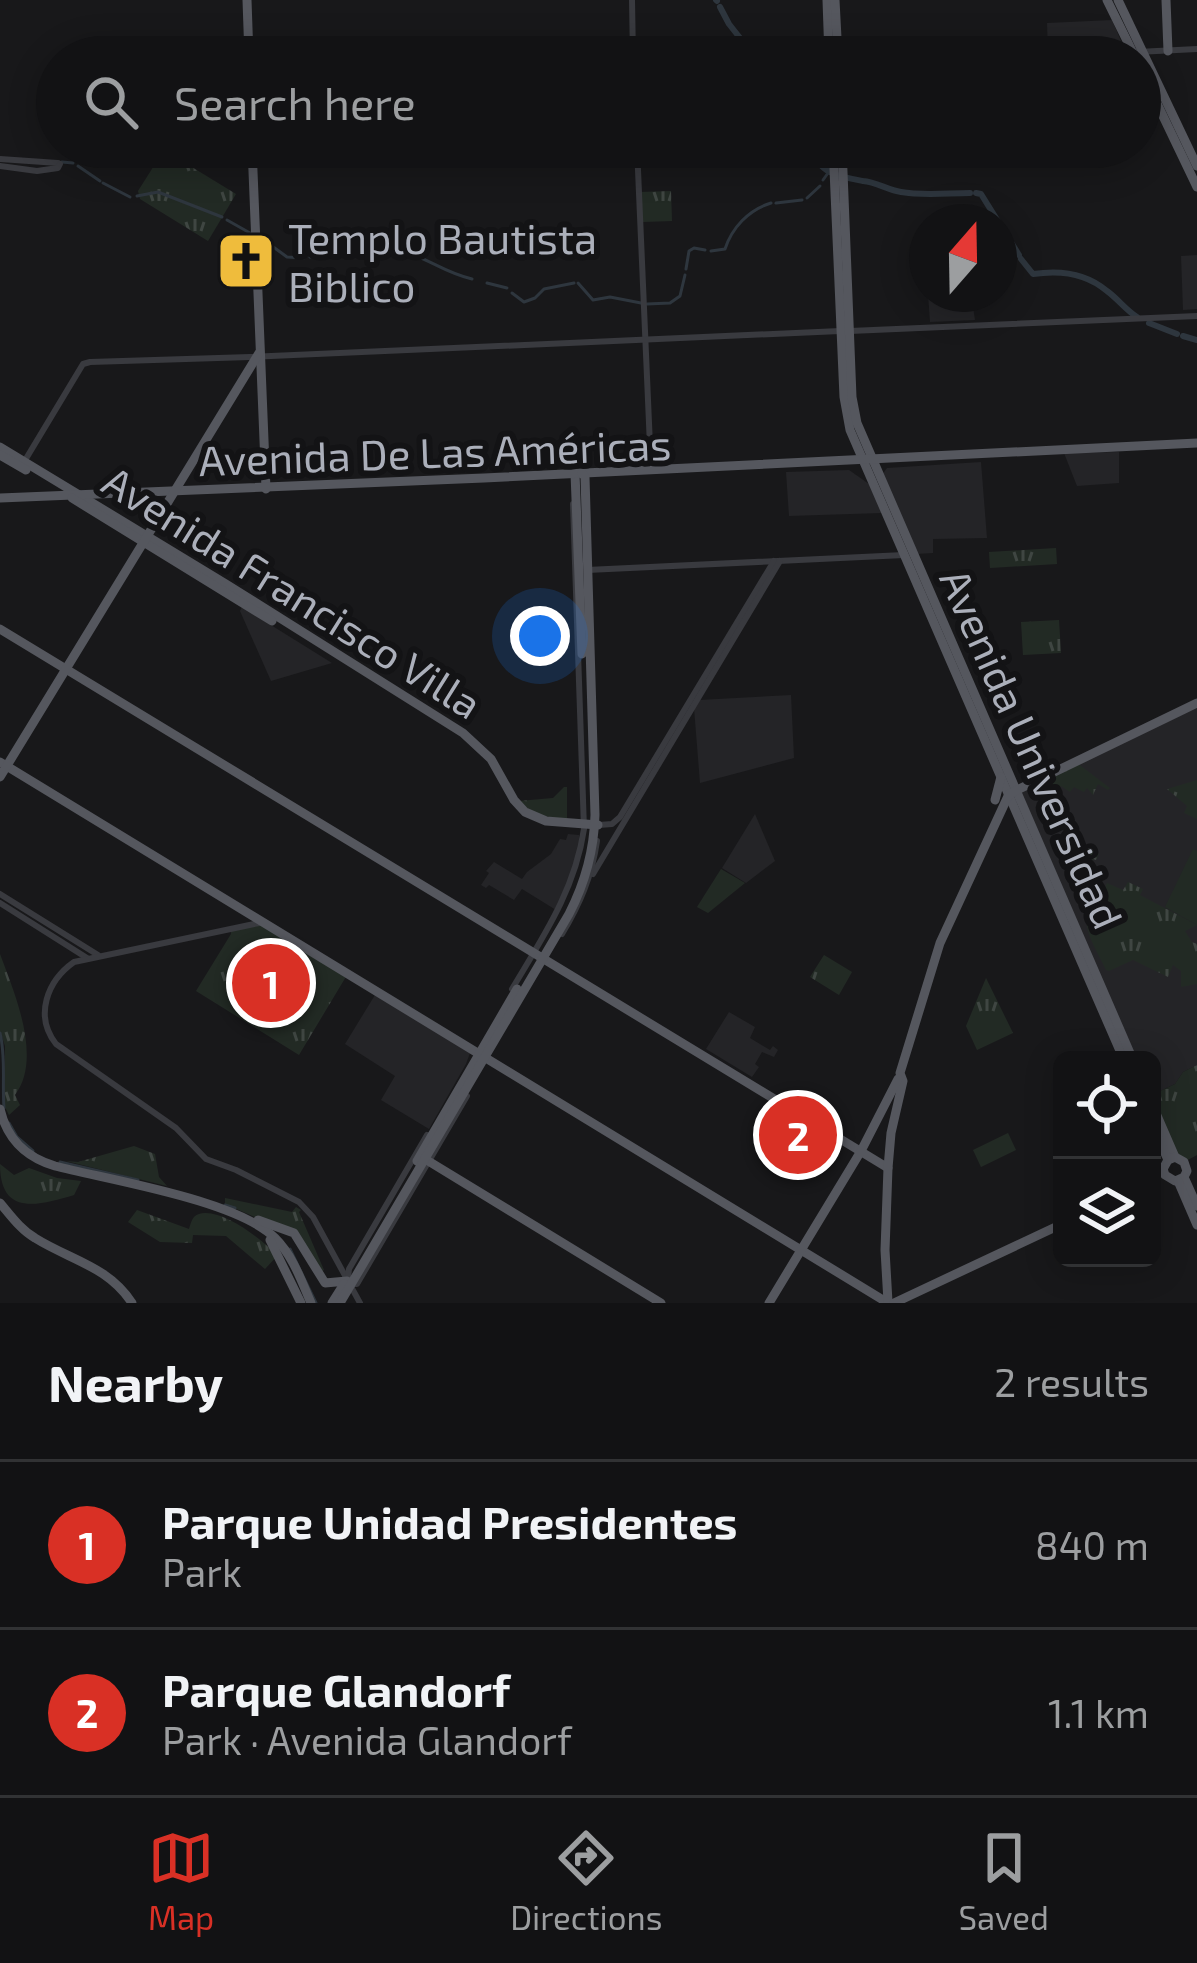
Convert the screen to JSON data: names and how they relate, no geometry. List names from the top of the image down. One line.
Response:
{"streets":{"main road":["Avenida De Las Américas","Avenida Francisco Villa","Avenida Universidad"]},"crossings":[["Avenida De Las Américas","Avenida Francisco Villa"],["Avenida De Las Américas","Avenida Universidad"]],"places":{"church":["Templo Bautista Biblico"]},"north":"top","page":{"search":"Search here","pins":["1","2"],"heading":["Nearby","2 results"],"list":[{"mark":"1","name":"Parque Unidad Presidentes","note":"Park","value":"840 m"},{"mark":"2","name":"Parque Glandorf","note":"Park · Avenida Glandorf","value":"1.1 km"}],"nav":["Map","Directions","Saved"]}}
